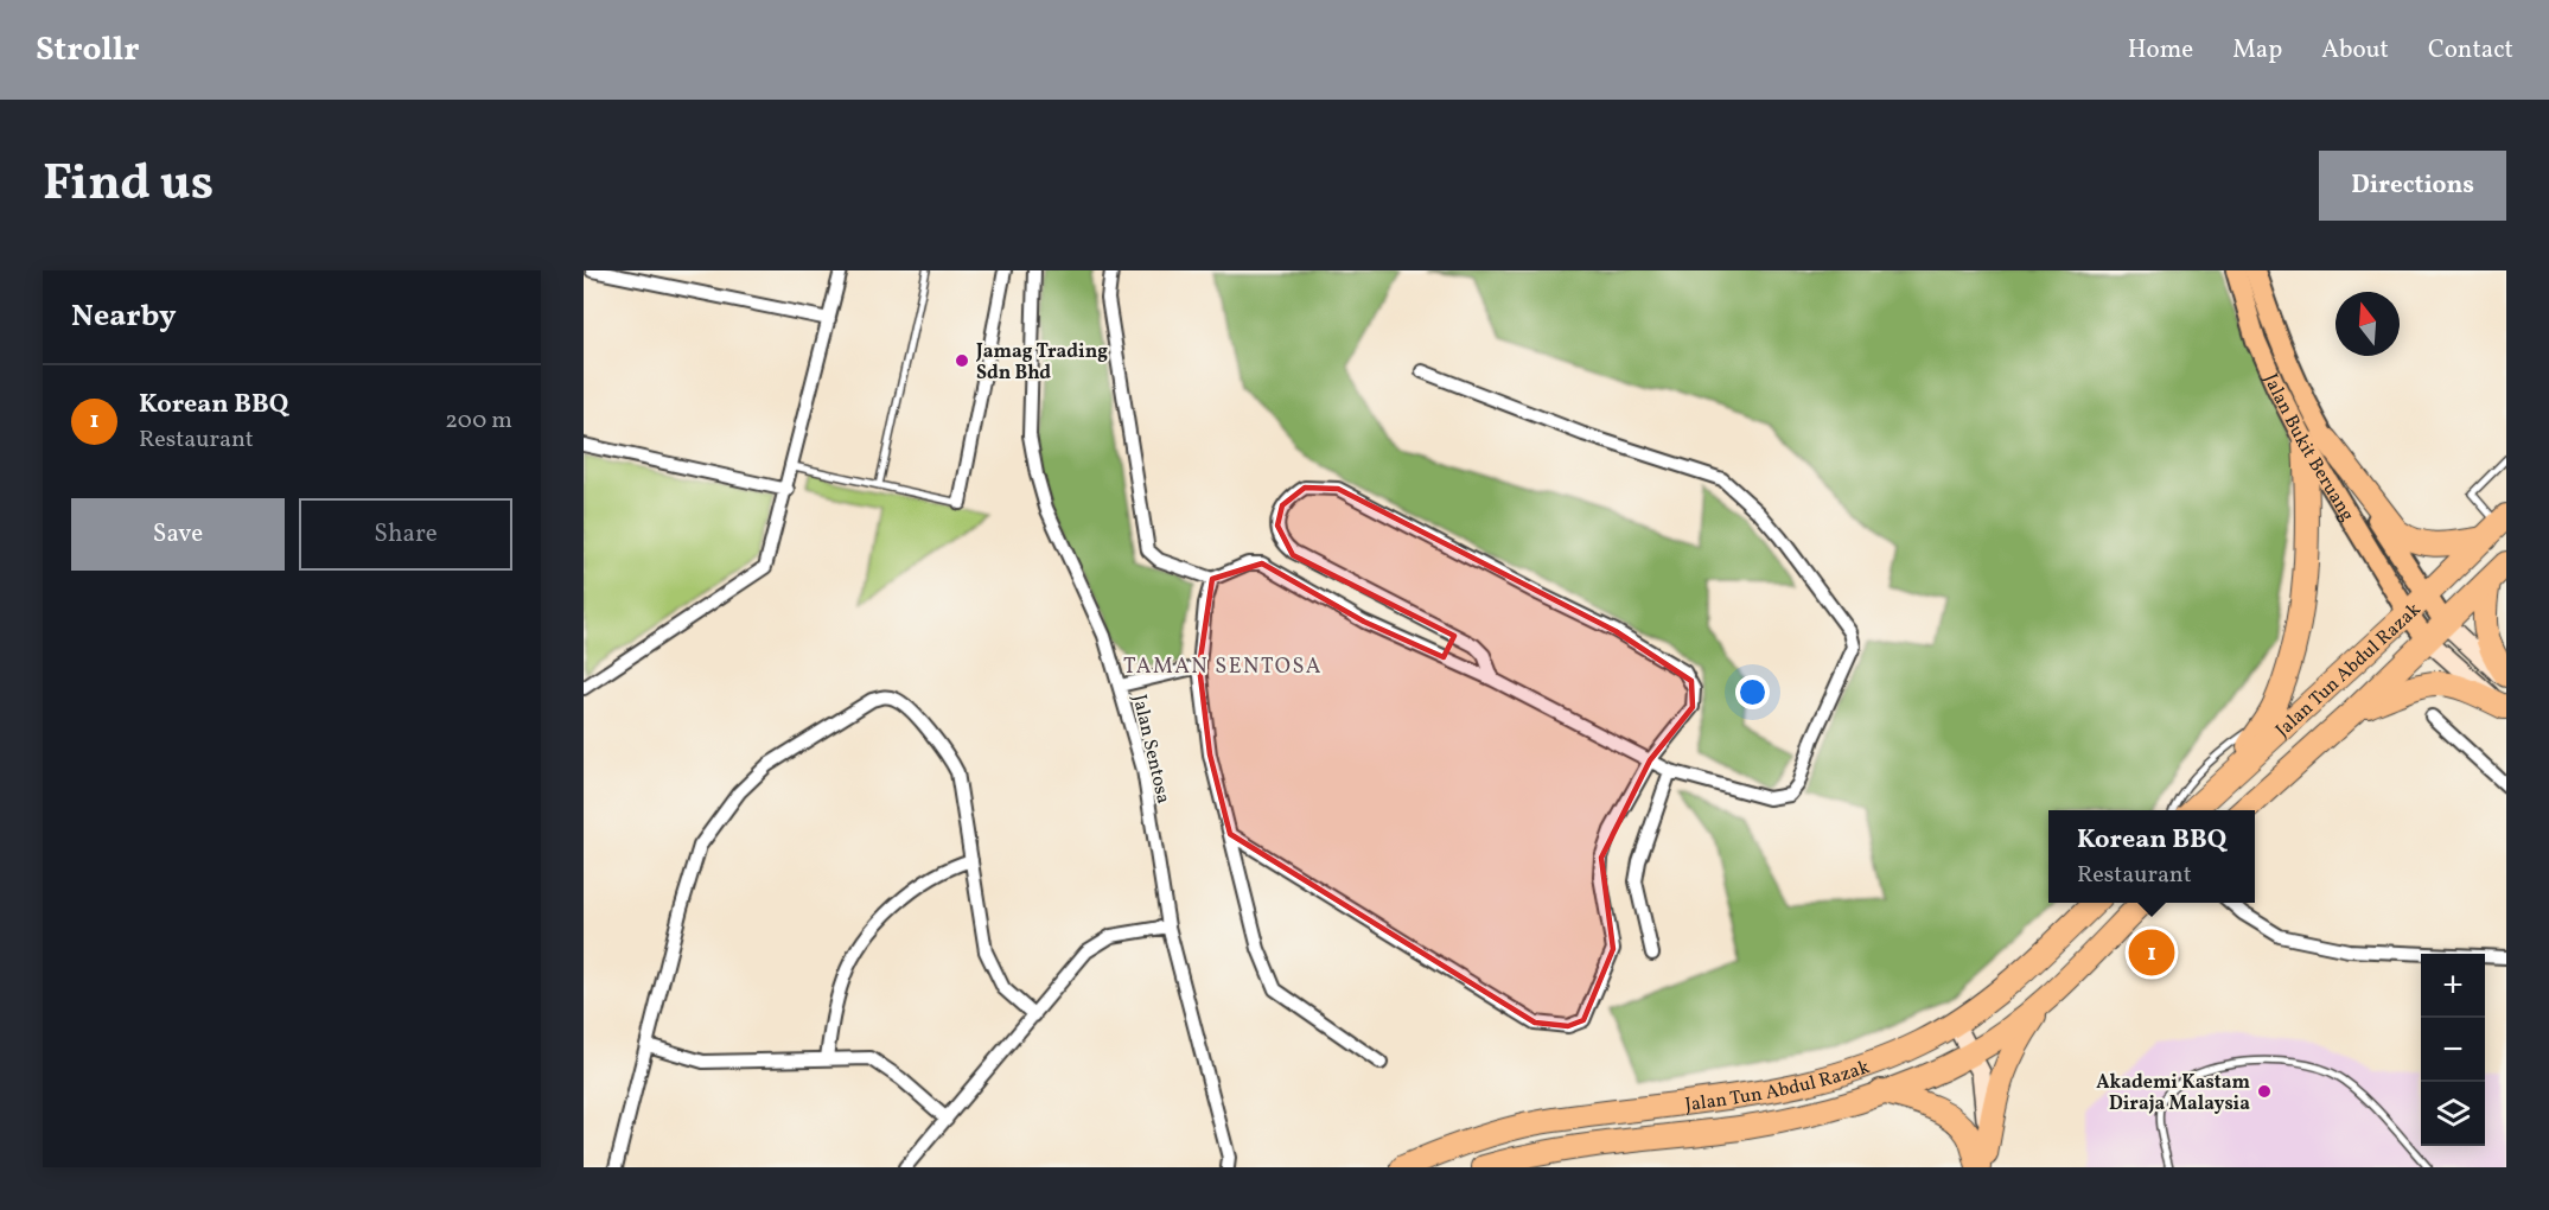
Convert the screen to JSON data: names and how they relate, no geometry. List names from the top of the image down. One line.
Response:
{"streets":{"highway":["Jalan Tun Abdul Razak"],"main road":["Jalan Bukit Beruang"],"street":["Jalan Sentosa"]},"crossings":[["Jalan Bukit Beruang","Jalan Tun Abdul Razak"]],"districts":["TAMAN SENTOSA"],"places":["Jamag Trading Sdn Bhd","Akademi Kastam Diraja Malaysia"],"north":"top","page":{"header":"Strollr","nav":["Home","Map","About","Contact"],"title":"Find us","buttons":["Directions",["Save","Share"]],"heading":"Nearby","list":[{"mark":"1","name":"Korean BBQ","note":"Restaurant","value":"200 m"}],"popup":["Korean BBQ","Restaurant"],"pins":"1","map_buttons":["+","−"]}}
